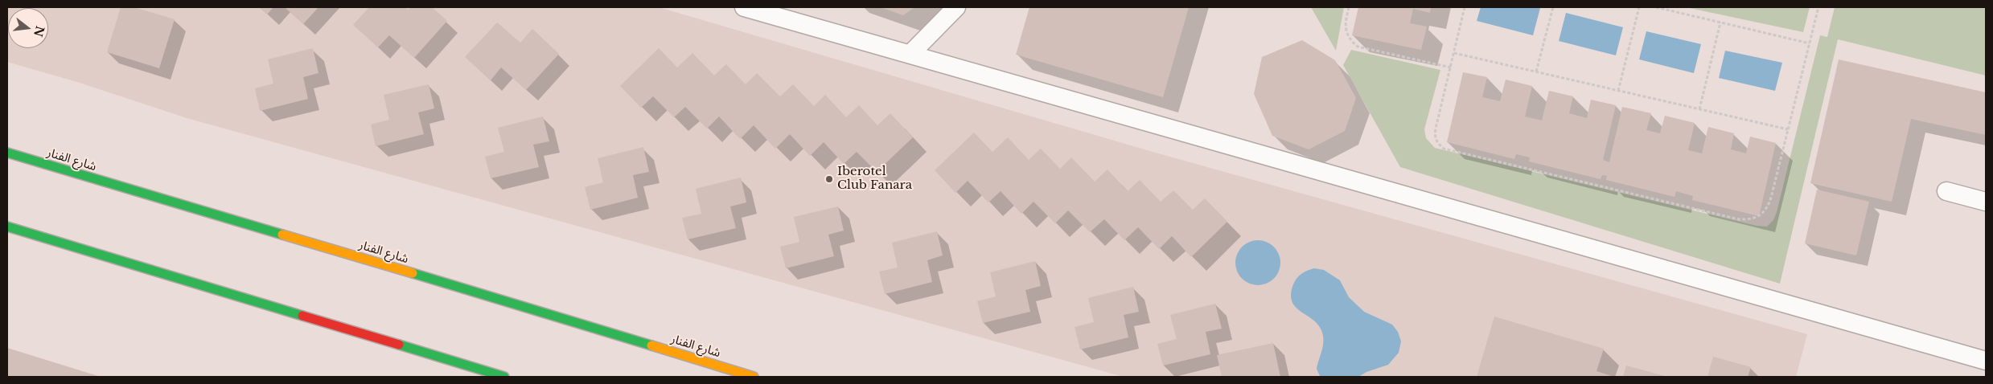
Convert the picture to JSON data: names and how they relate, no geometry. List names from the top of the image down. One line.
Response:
{"streets":{"main road":["شارع الفنار"]},"places":["Iberotel Club Fanara"],"north":"right"}
